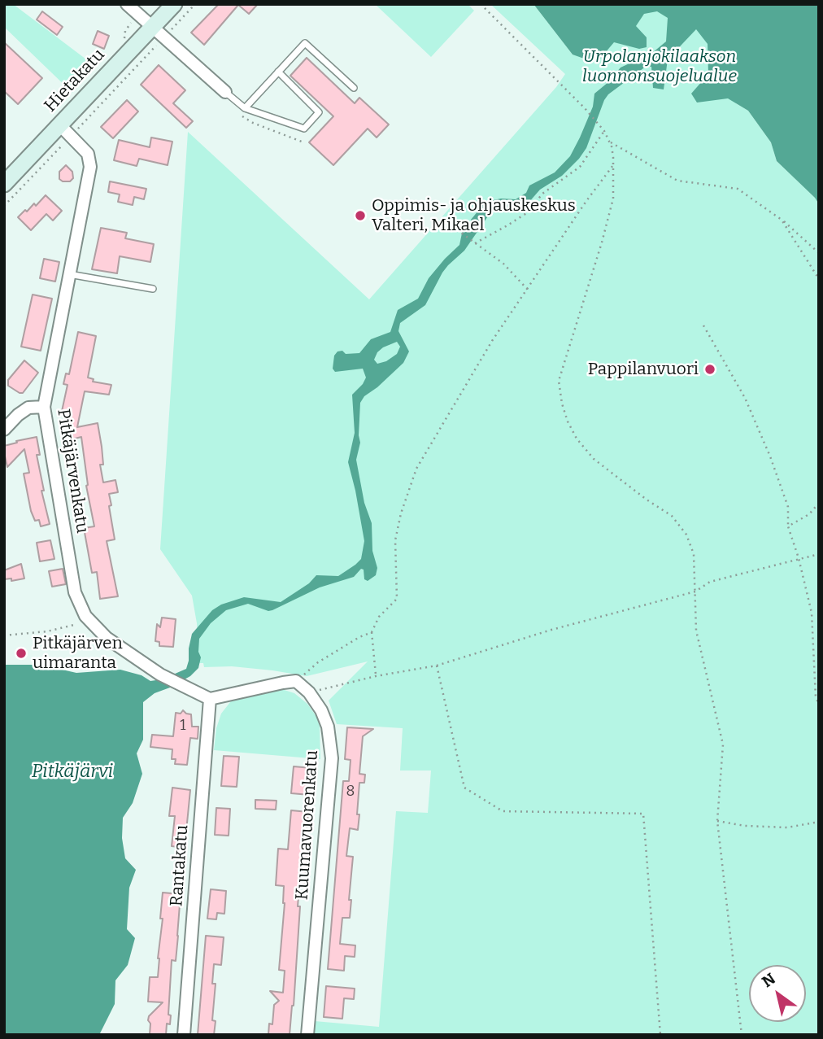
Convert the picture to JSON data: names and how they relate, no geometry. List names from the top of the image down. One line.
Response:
{"streets":{"street":["Hietakatu","Pitkäjärvenkatu","Kuumavuorenkatu","Rantakatu"]},"crossings":[["Hietakatu","Pitkäjärvenkatu"],["Pitkäjärvenkatu","Rantakatu"]],"water":["Pitkäjärvi"],"parks":["Urpolanjokilaakson luonnonsuojelualue"],"places":["Oppimis- ja ohjauskeskus Valteri, Mikael","Pappilanvuori","Pitkäjärven uimaranta"],"house_numbers":["1","8"],"north":"top left"}
